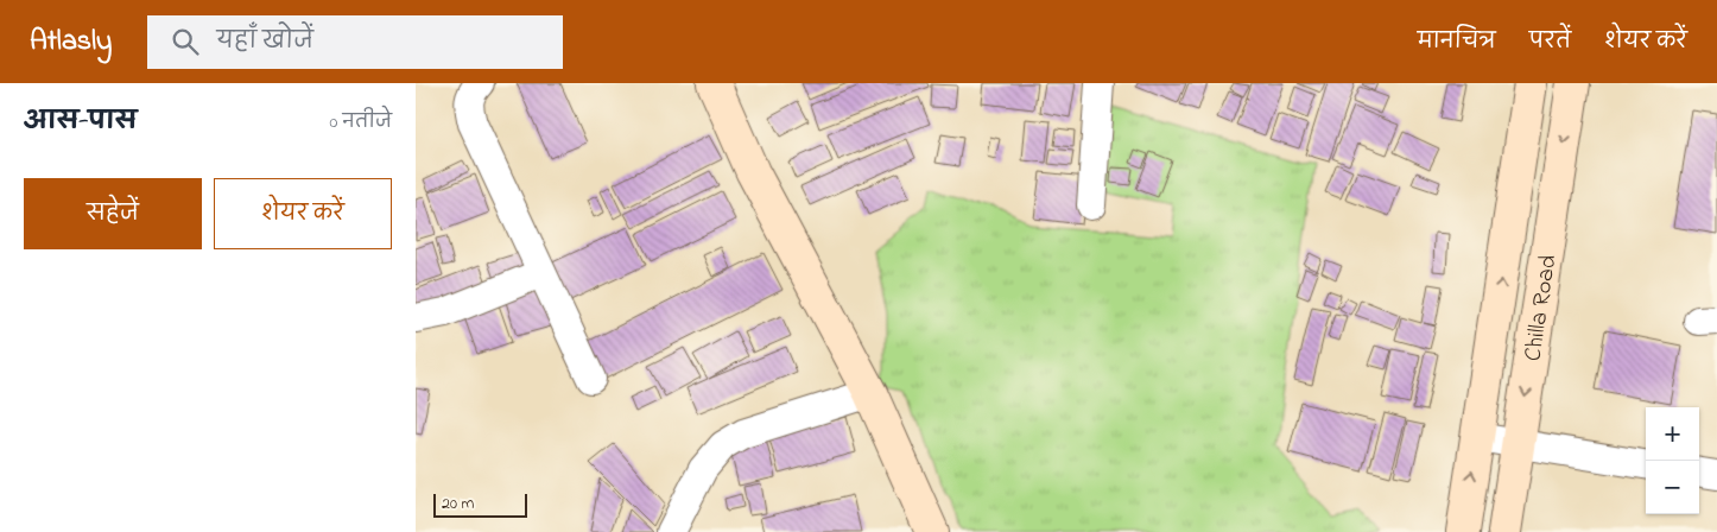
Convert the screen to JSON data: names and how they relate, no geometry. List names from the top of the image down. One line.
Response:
{"streets":{"main road":["Chilla Road"]},"scale_bar":"20 m","page":{"header":"Atlasly","search":"यहाँ खोजें","nav":["मानचित्र","परतें","शेयर करें"],"heading":["आस-पास","0 नतीजे"],"buttons":["सहेजें","शेयर करें"],"map_buttons":["+","−"],"scale":"20 m"}}
